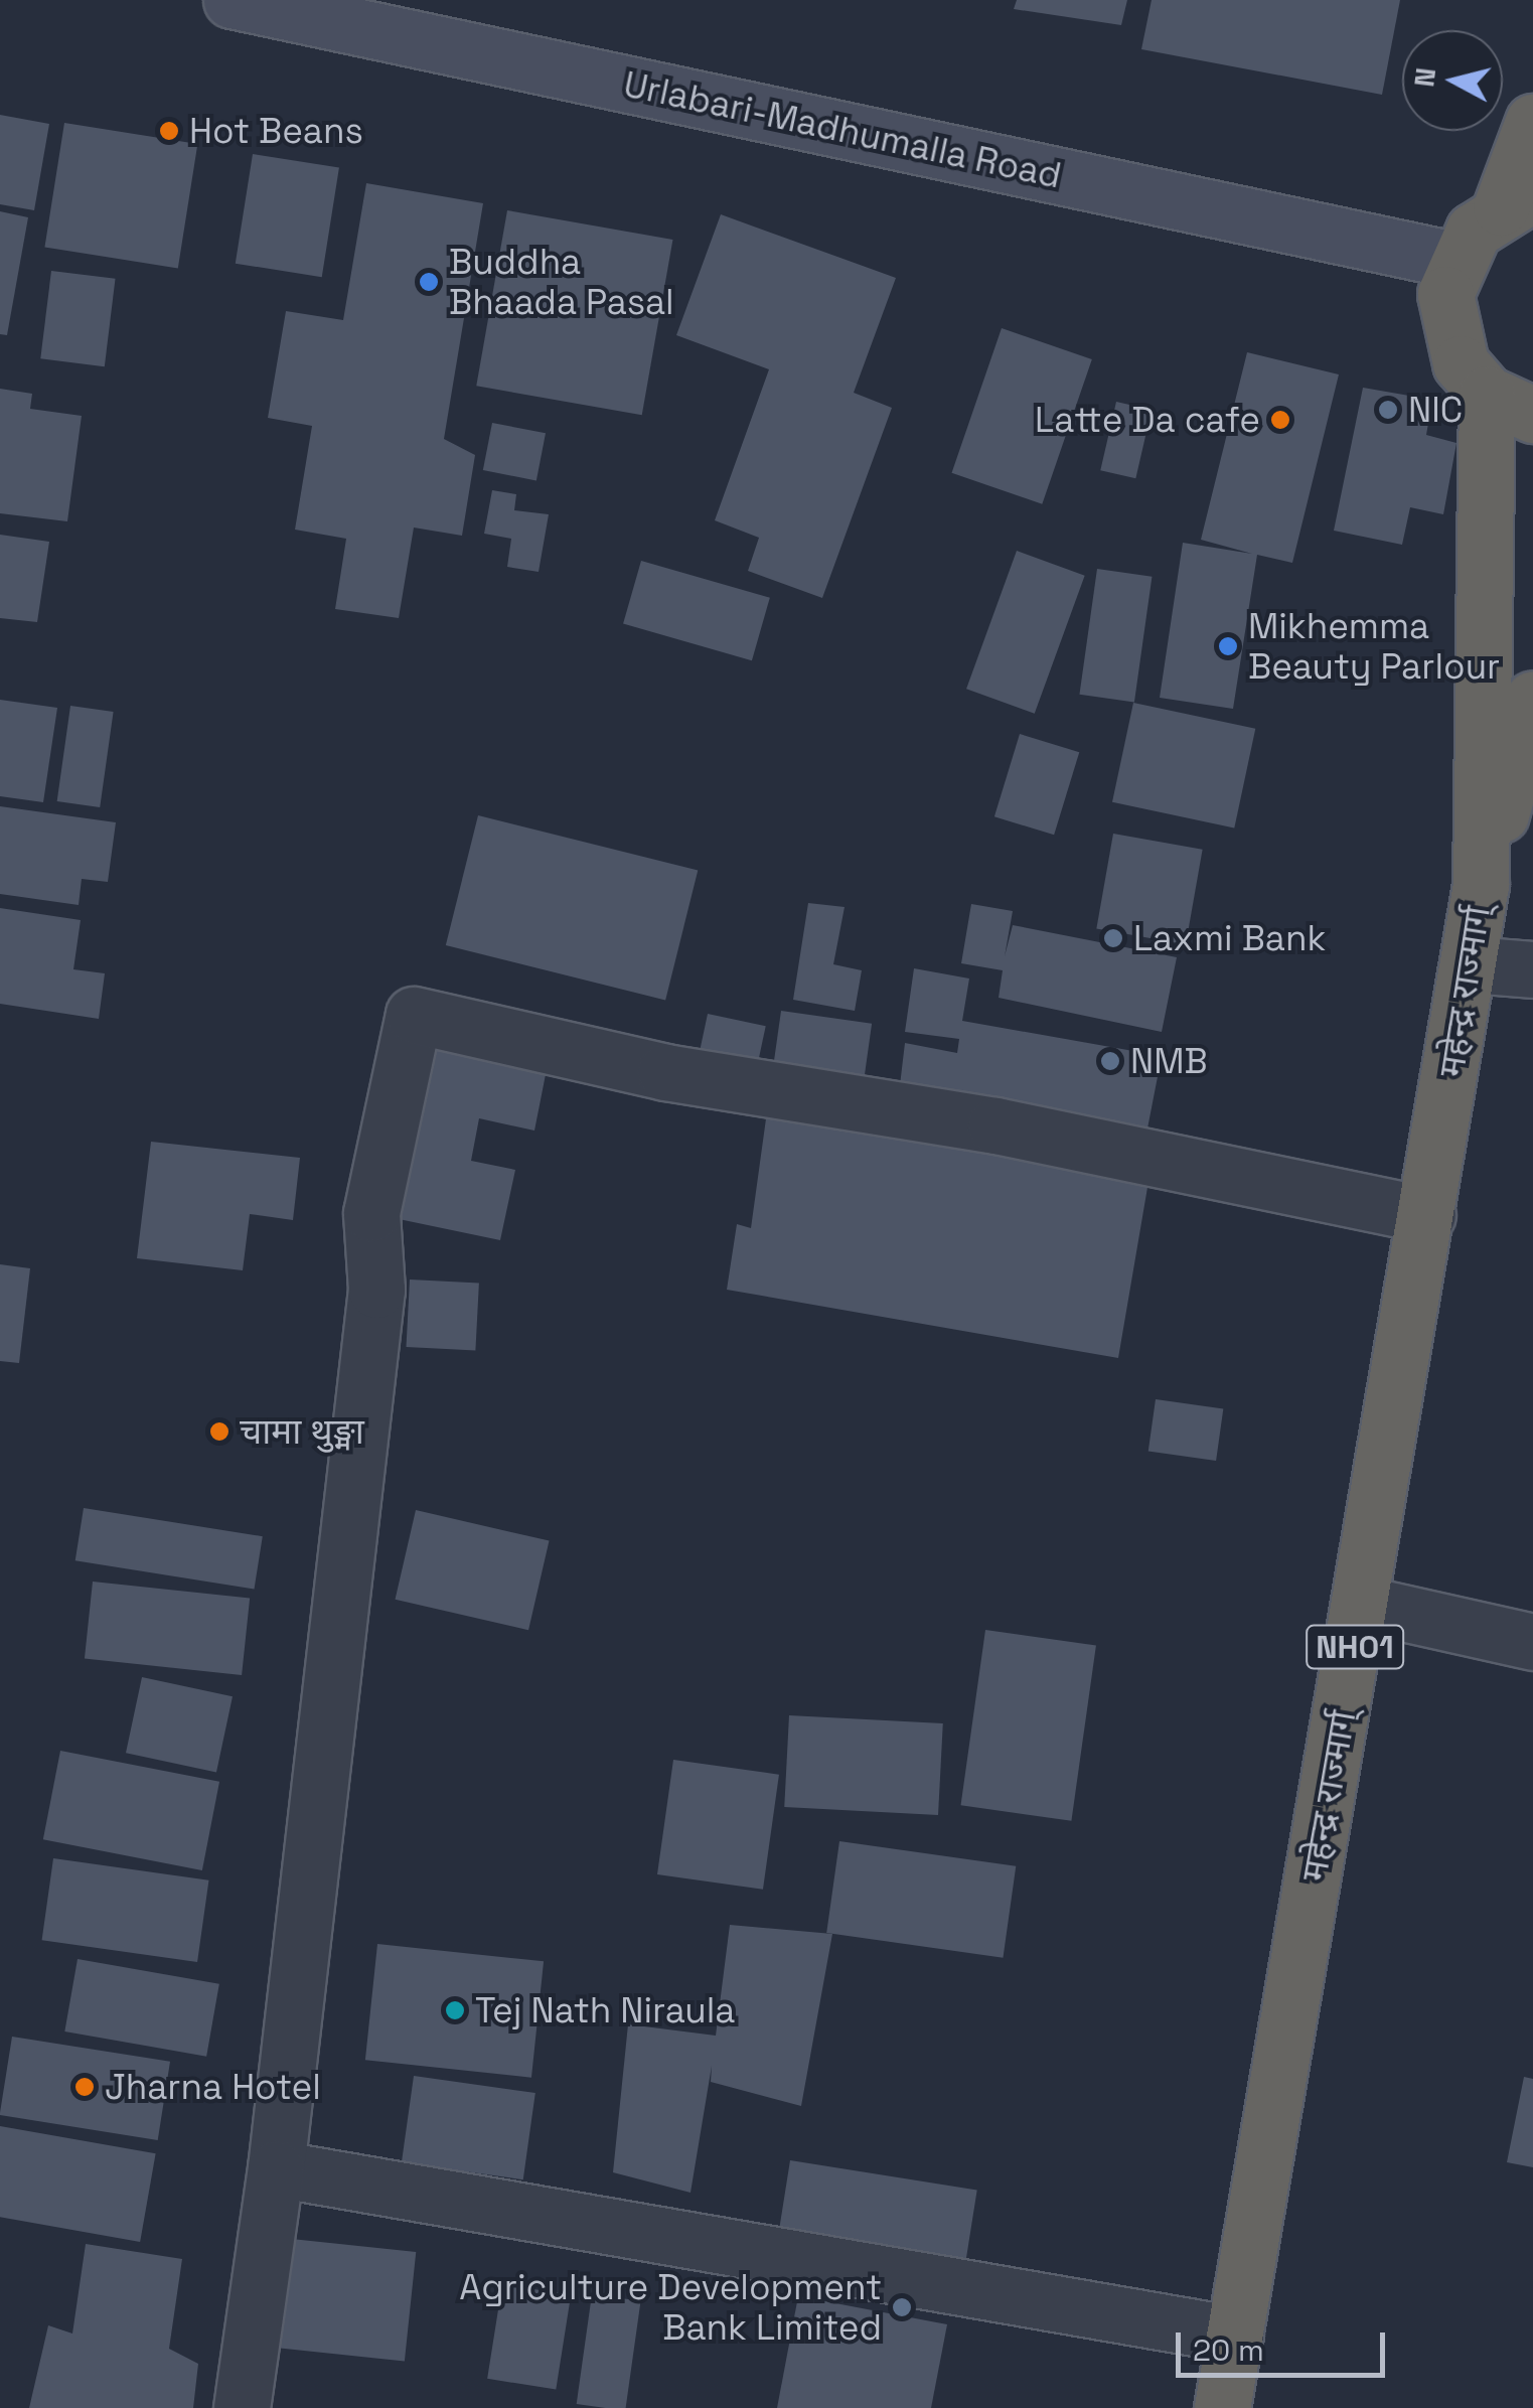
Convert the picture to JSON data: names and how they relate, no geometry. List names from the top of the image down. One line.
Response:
{"streets":{"highway":["महेन्द्र राज्मार्ग्","NH01"],"main road":["Urlabari-Madhumalla Road"]},"places":["Hot Beans","Buddha Bhaada Pasal","NIC","Latte Da cafe","Mikhemma Beauty Parlour","Laxmi Bank","NMB","चामा थुङ्मा","Tej Nath Niraula","Jharna Hotel","Agriculture Development Bank Limited"],"scale_bar":"20 m","north":"left"}
